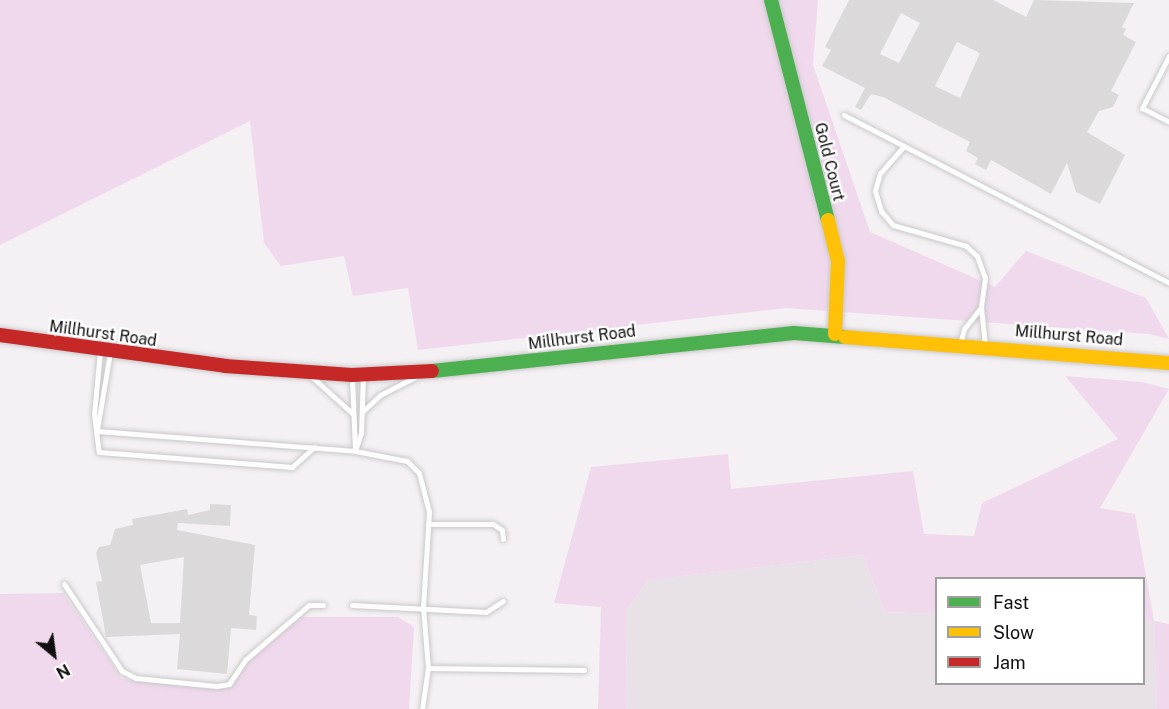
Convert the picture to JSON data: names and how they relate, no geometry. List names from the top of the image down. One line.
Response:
{"streets":{"street":["Gold Court","Millhurst Road"]},"crossings":[["Gold Court","Millhurst Road"]],"legend":["Fast","Slow","Jam"],"north":"bottom right"}
